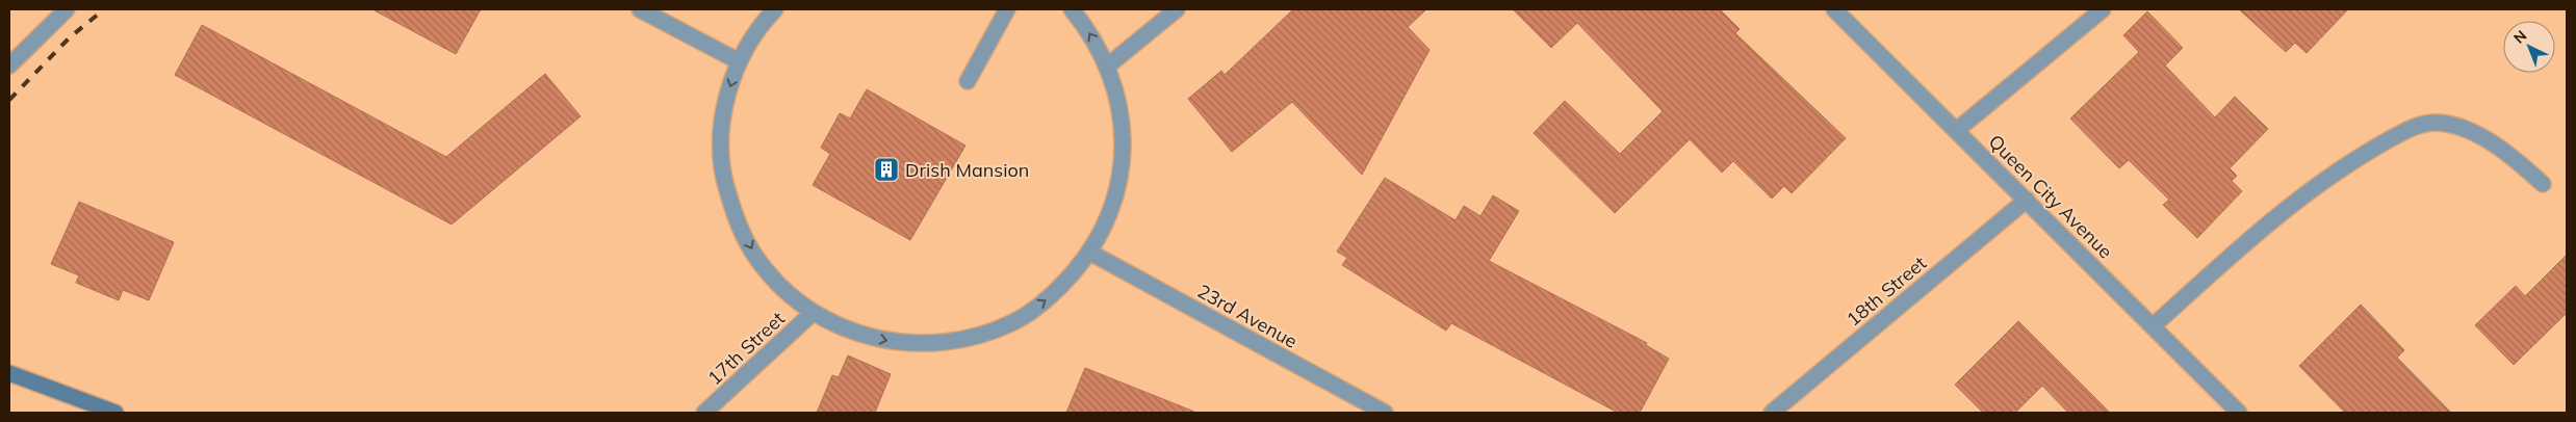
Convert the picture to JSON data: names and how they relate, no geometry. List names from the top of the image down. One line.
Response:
{"streets":{"street":["Queen City Avenue","18th Street","23rd Avenue","17th Street"]},"crossings":[["Queen City Avenue","18th Street"]],"places":{"building":["Drish Mansion"]},"north":"top left"}
